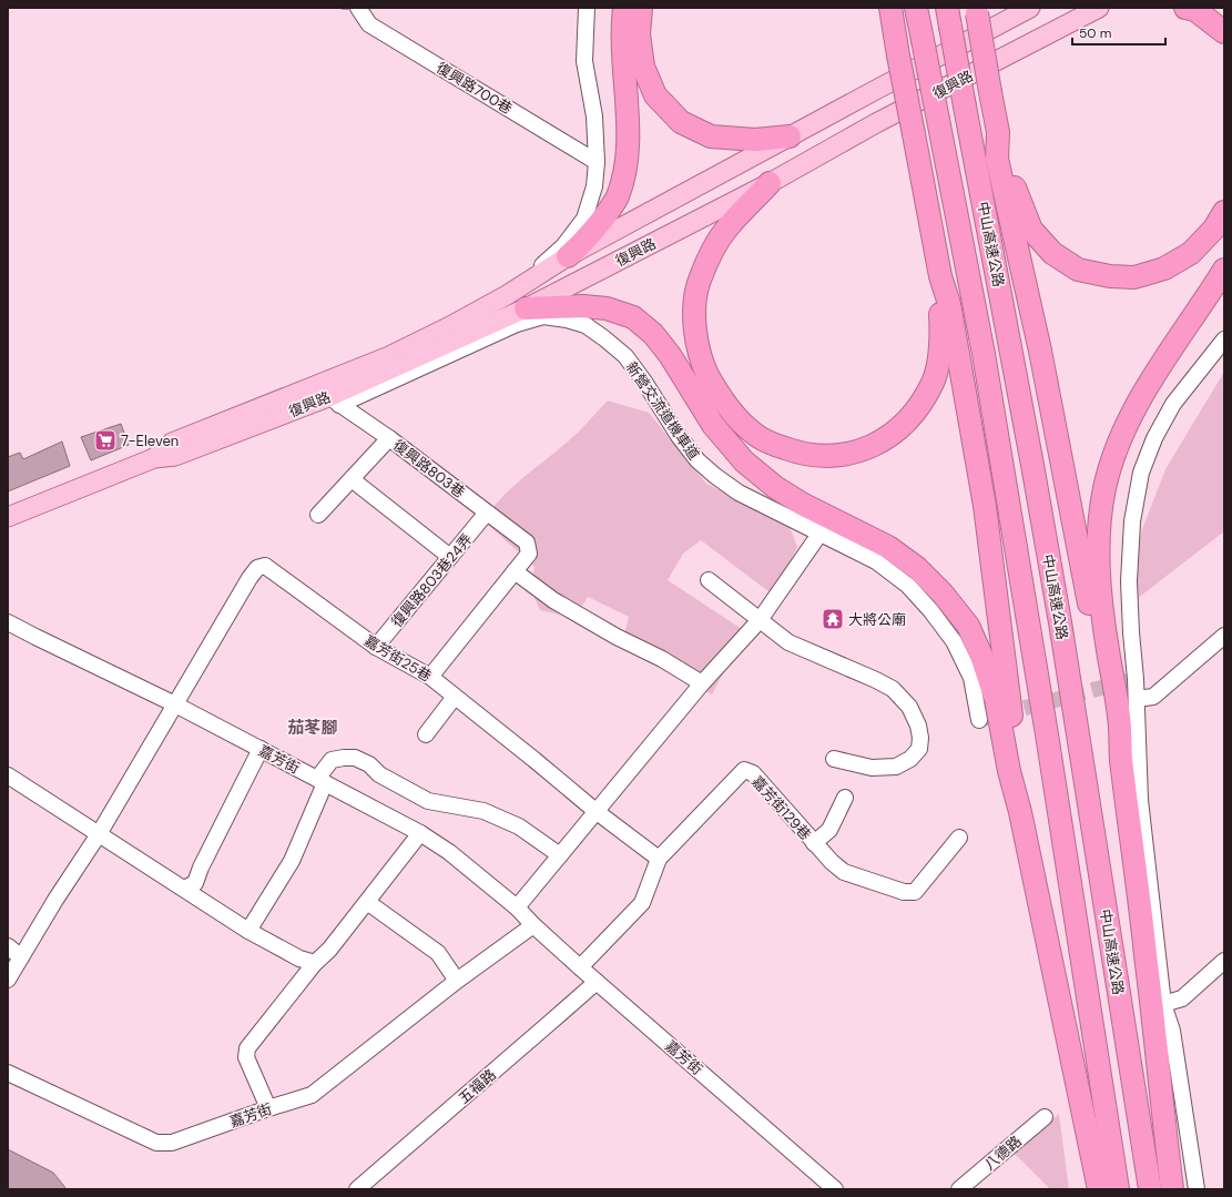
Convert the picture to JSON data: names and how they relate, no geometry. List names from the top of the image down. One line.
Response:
{"streets":{"highway":["中山高速公路"],"main road":["復興路"],"street":["復興路700巷","新營交流道機車道","復興路803巷","復興路803巷24弄","嘉芳街25巷","嘉芳街","嘉芳街129巷","五福路","八德路"]},"crossings":[["復興路","新營交流道機車道"],["復興路","復興路803巷"],["新營交流道機車道","復興路803巷"],["復興路803巷","復興路803巷24弄"],["復興路803巷24弄","嘉芳街25巷"],["嘉芳街25巷","嘉芳街"],["嘉芳街25巷","嘉芳街129巷"],["嘉芳街","嘉芳街129巷"],["嘉芳街","五福路"]],"districts":["茄苳腳"],"places":{"supermarket":["7-Eleven"],"temple":["大將公廟"]},"scale_bar":"50 m"}
